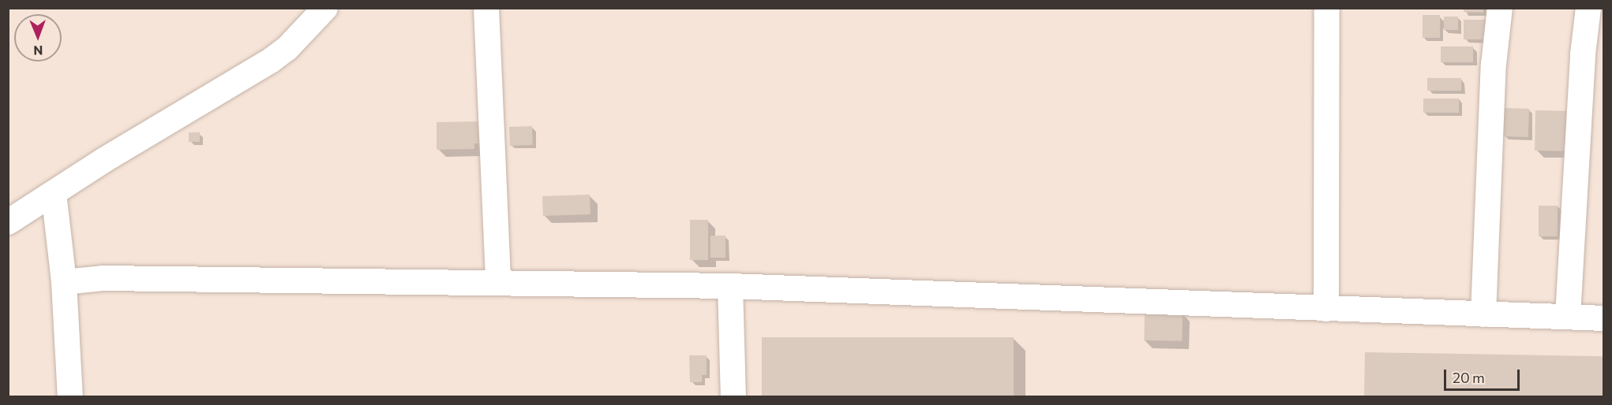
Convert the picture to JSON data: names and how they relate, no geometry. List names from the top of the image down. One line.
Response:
{"scale_bar":"20 m","north":"bottom"}
